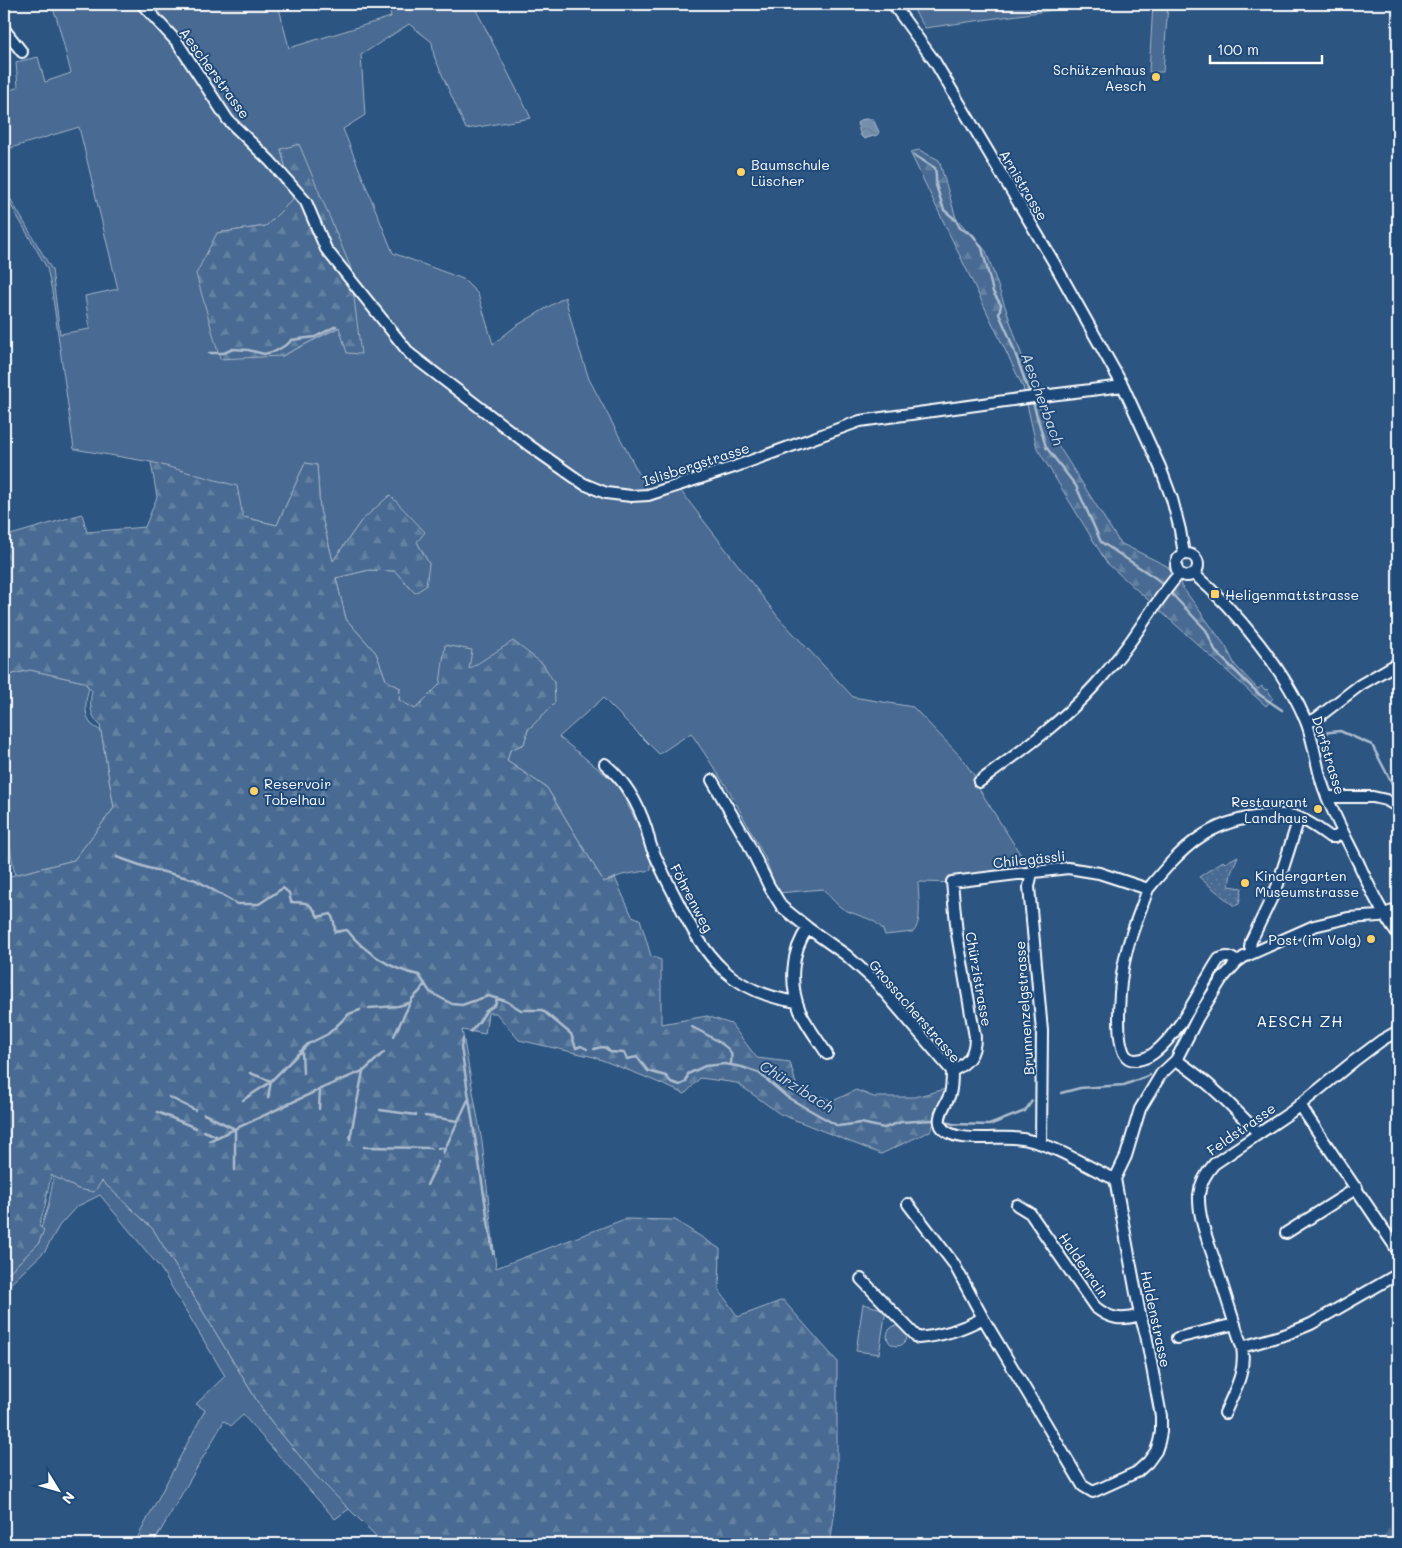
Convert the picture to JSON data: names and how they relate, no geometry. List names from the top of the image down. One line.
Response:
{"streets":{"street":["Aescherstrasse","Arnistrasse","Islisbergstrasse","Dorfstrasse","Chilegässli","Föhrenweg","Chürzistrasse","Brunnenzelgstrasse","Grossacherstrasse","Feldstrasse","Haldenrain","Haldenstrasse"]},"crossings":[["Aescherstrasse","Islisbergstrasse"],["Arnistrasse","Islisbergstrasse"],["Chilegässli","Chürzistrasse"],["Chilegässli","Brunnenzelgstrasse"],["Chürzistrasse","Grossacherstrasse"],["Brunnenzelgstrasse","Grossacherstrasse"],["Grossacherstrasse","Haldenstrasse"],["Haldenrain","Haldenstrasse"]],"districts":["AESCH ZH"],"water":["Aescherbach","Chürzibach"],"places":{"other":["Schützenhaus Aesch","Baumschule Lüscher","Reservoir Tobelhau","Restaurant Landhaus","Kindergarten Museumstrasse","Post (im Volg)"],"transit":["Heligenmattstrasse"]},"scale_bar":"100 m","north":"bottom right"}
